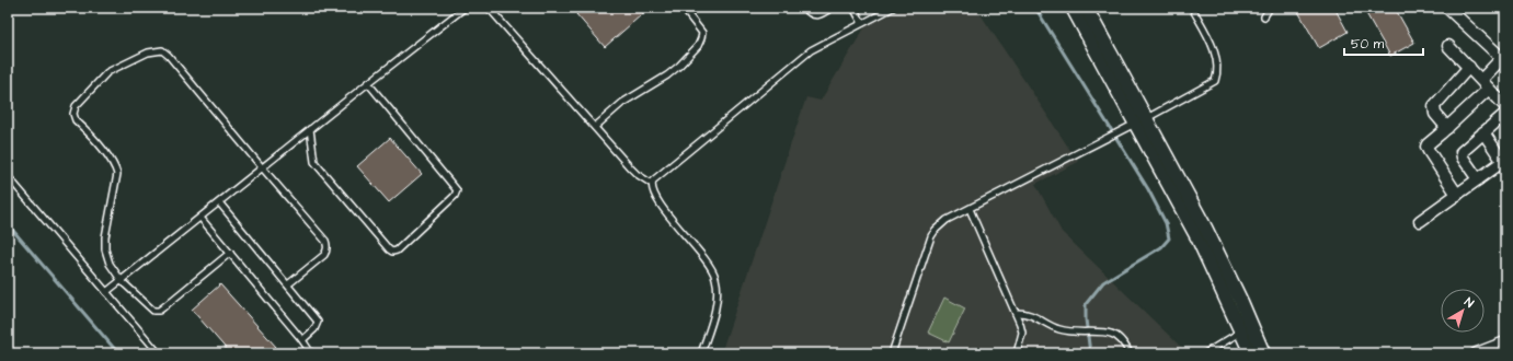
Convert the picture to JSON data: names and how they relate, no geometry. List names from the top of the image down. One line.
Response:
{"scale_bar":"50 m","north":"top right"}
